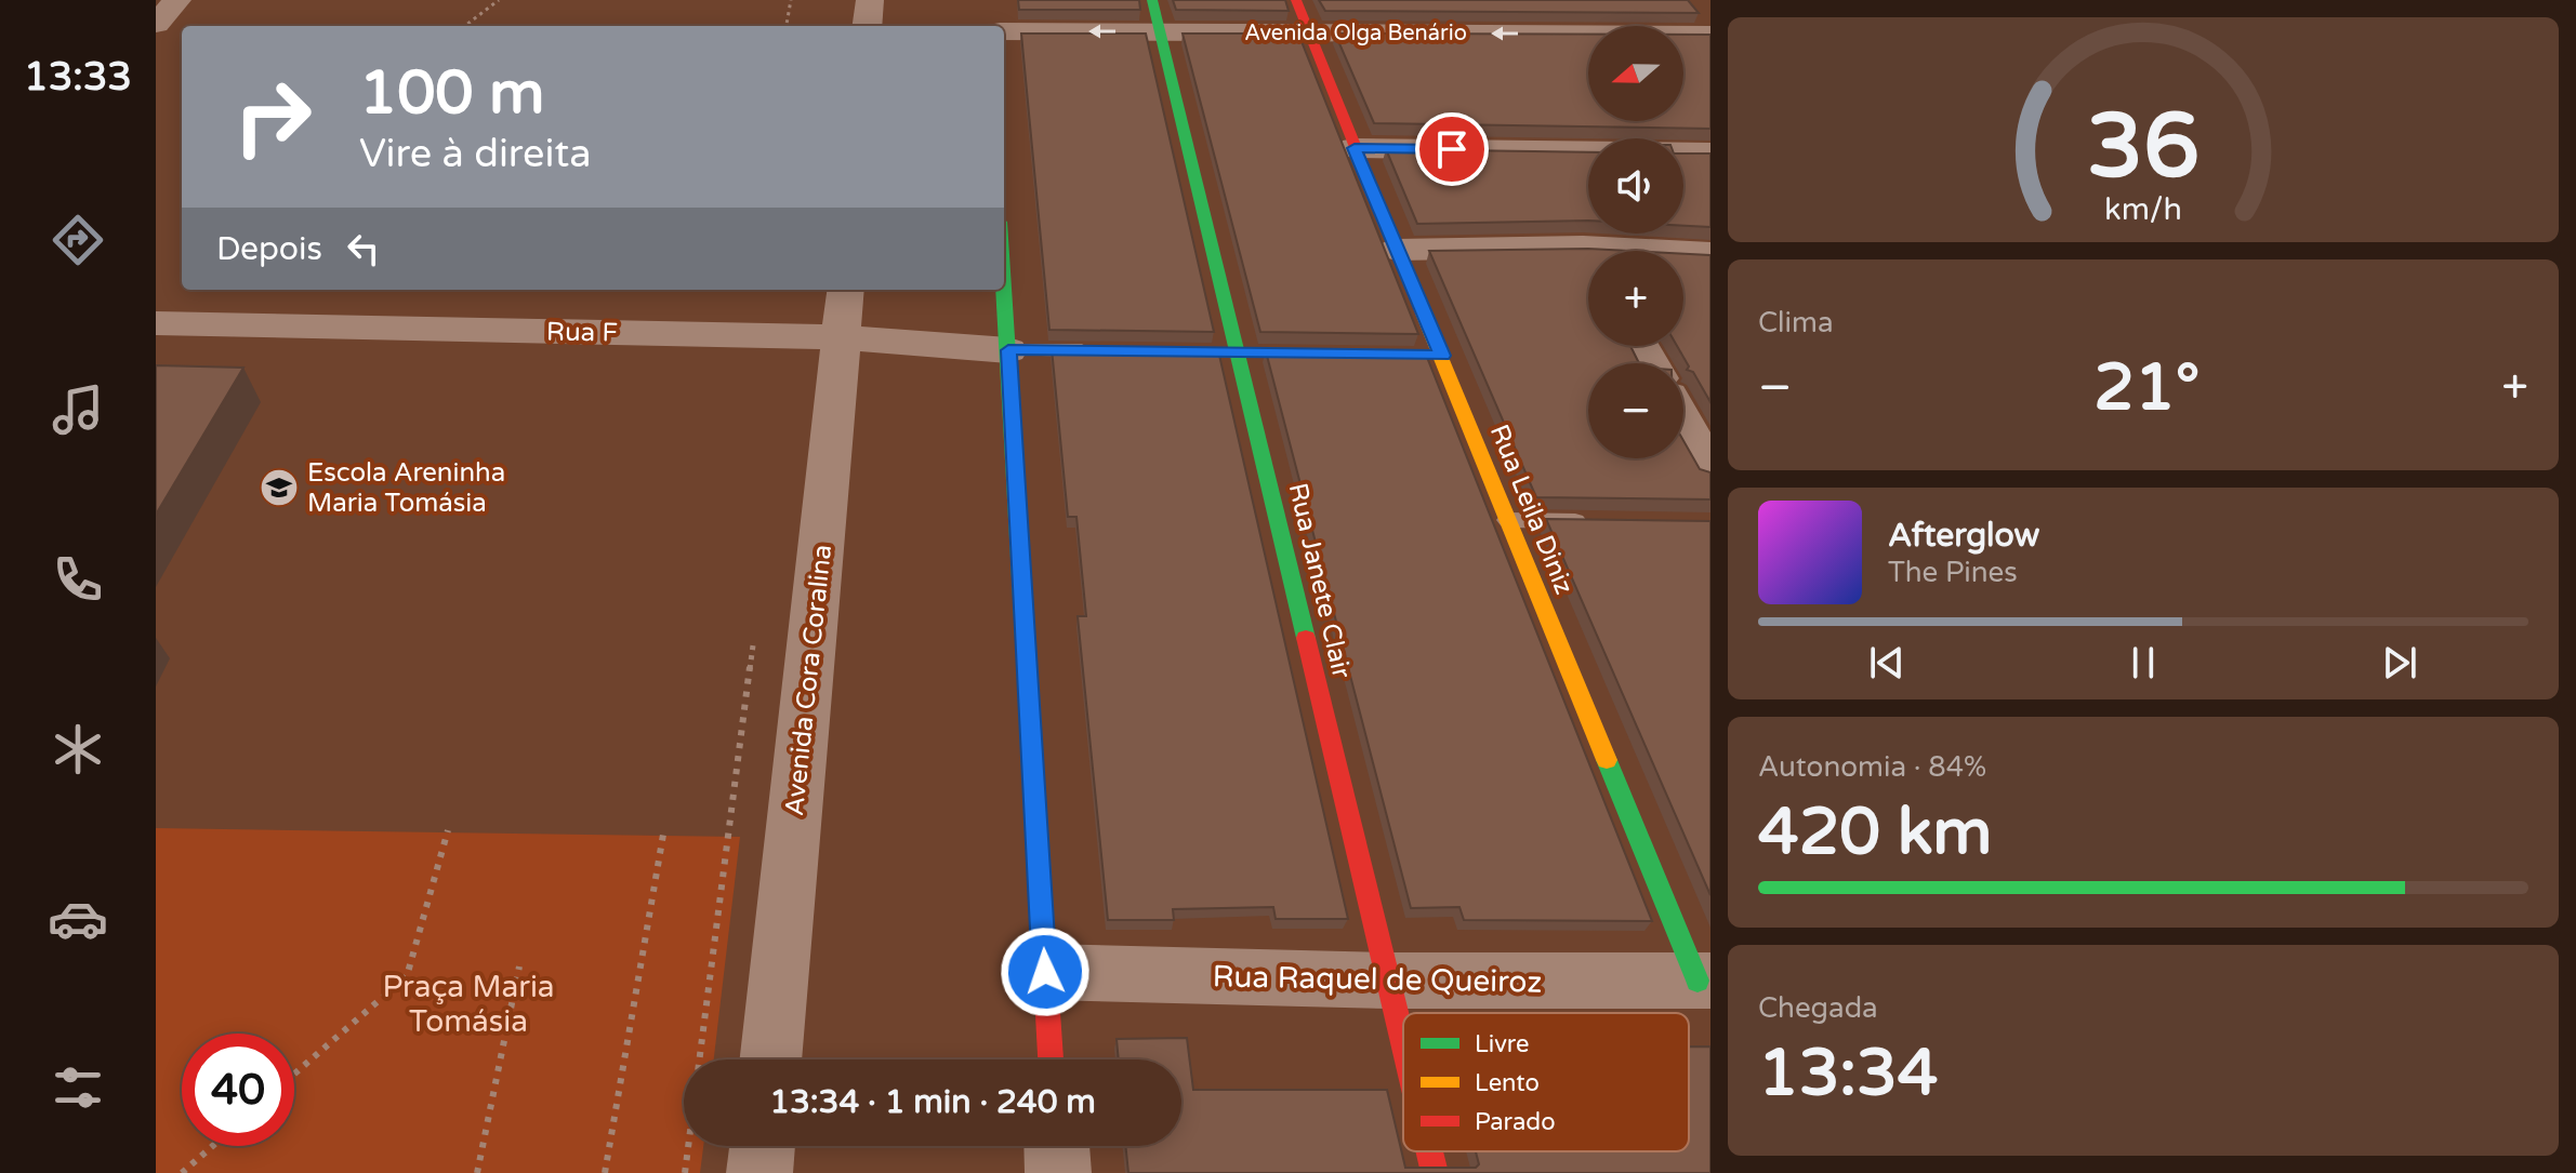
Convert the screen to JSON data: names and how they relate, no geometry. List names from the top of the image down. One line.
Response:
{"streets":{"street":["Avenida Olga Benário","Rua F","Rua Leila Diniz","Rua Janete Clair","Avenida Cora Coralina","Rua Raquel de Queiroz"]},"crossings":[["Avenida Olga Benário","Rua Leila Diniz"],["Avenida Olga Benário","Rua Janete Clair"],["Rua F","Avenida Cora Coralina"],["Rua Leila Diniz","Rua Raquel de Queiroz"],["Rua Janete Clair","Rua Raquel de Queiroz"]],"parks":["Praça Maria Tomásia"],"places":{"school or university":["Escola Areninha Maria Tomásia"]},"legend":["Livre","Lento","Parado"],"north":"left","page":{"tabs":"13:33","map_buttons":["+","−"],"turn":["100 m","Vire à direita"],"then":"Depois","tile":["Clima",["Autonomia · 84%","420 km"],["Chegada","13:34"]],"heat":["−","21°","+"],"song":["Afterglow","The Pines"],"limit":"40","trip":"13:34 · 1 min · 240 m","gauge":["36","km/h"]}}
